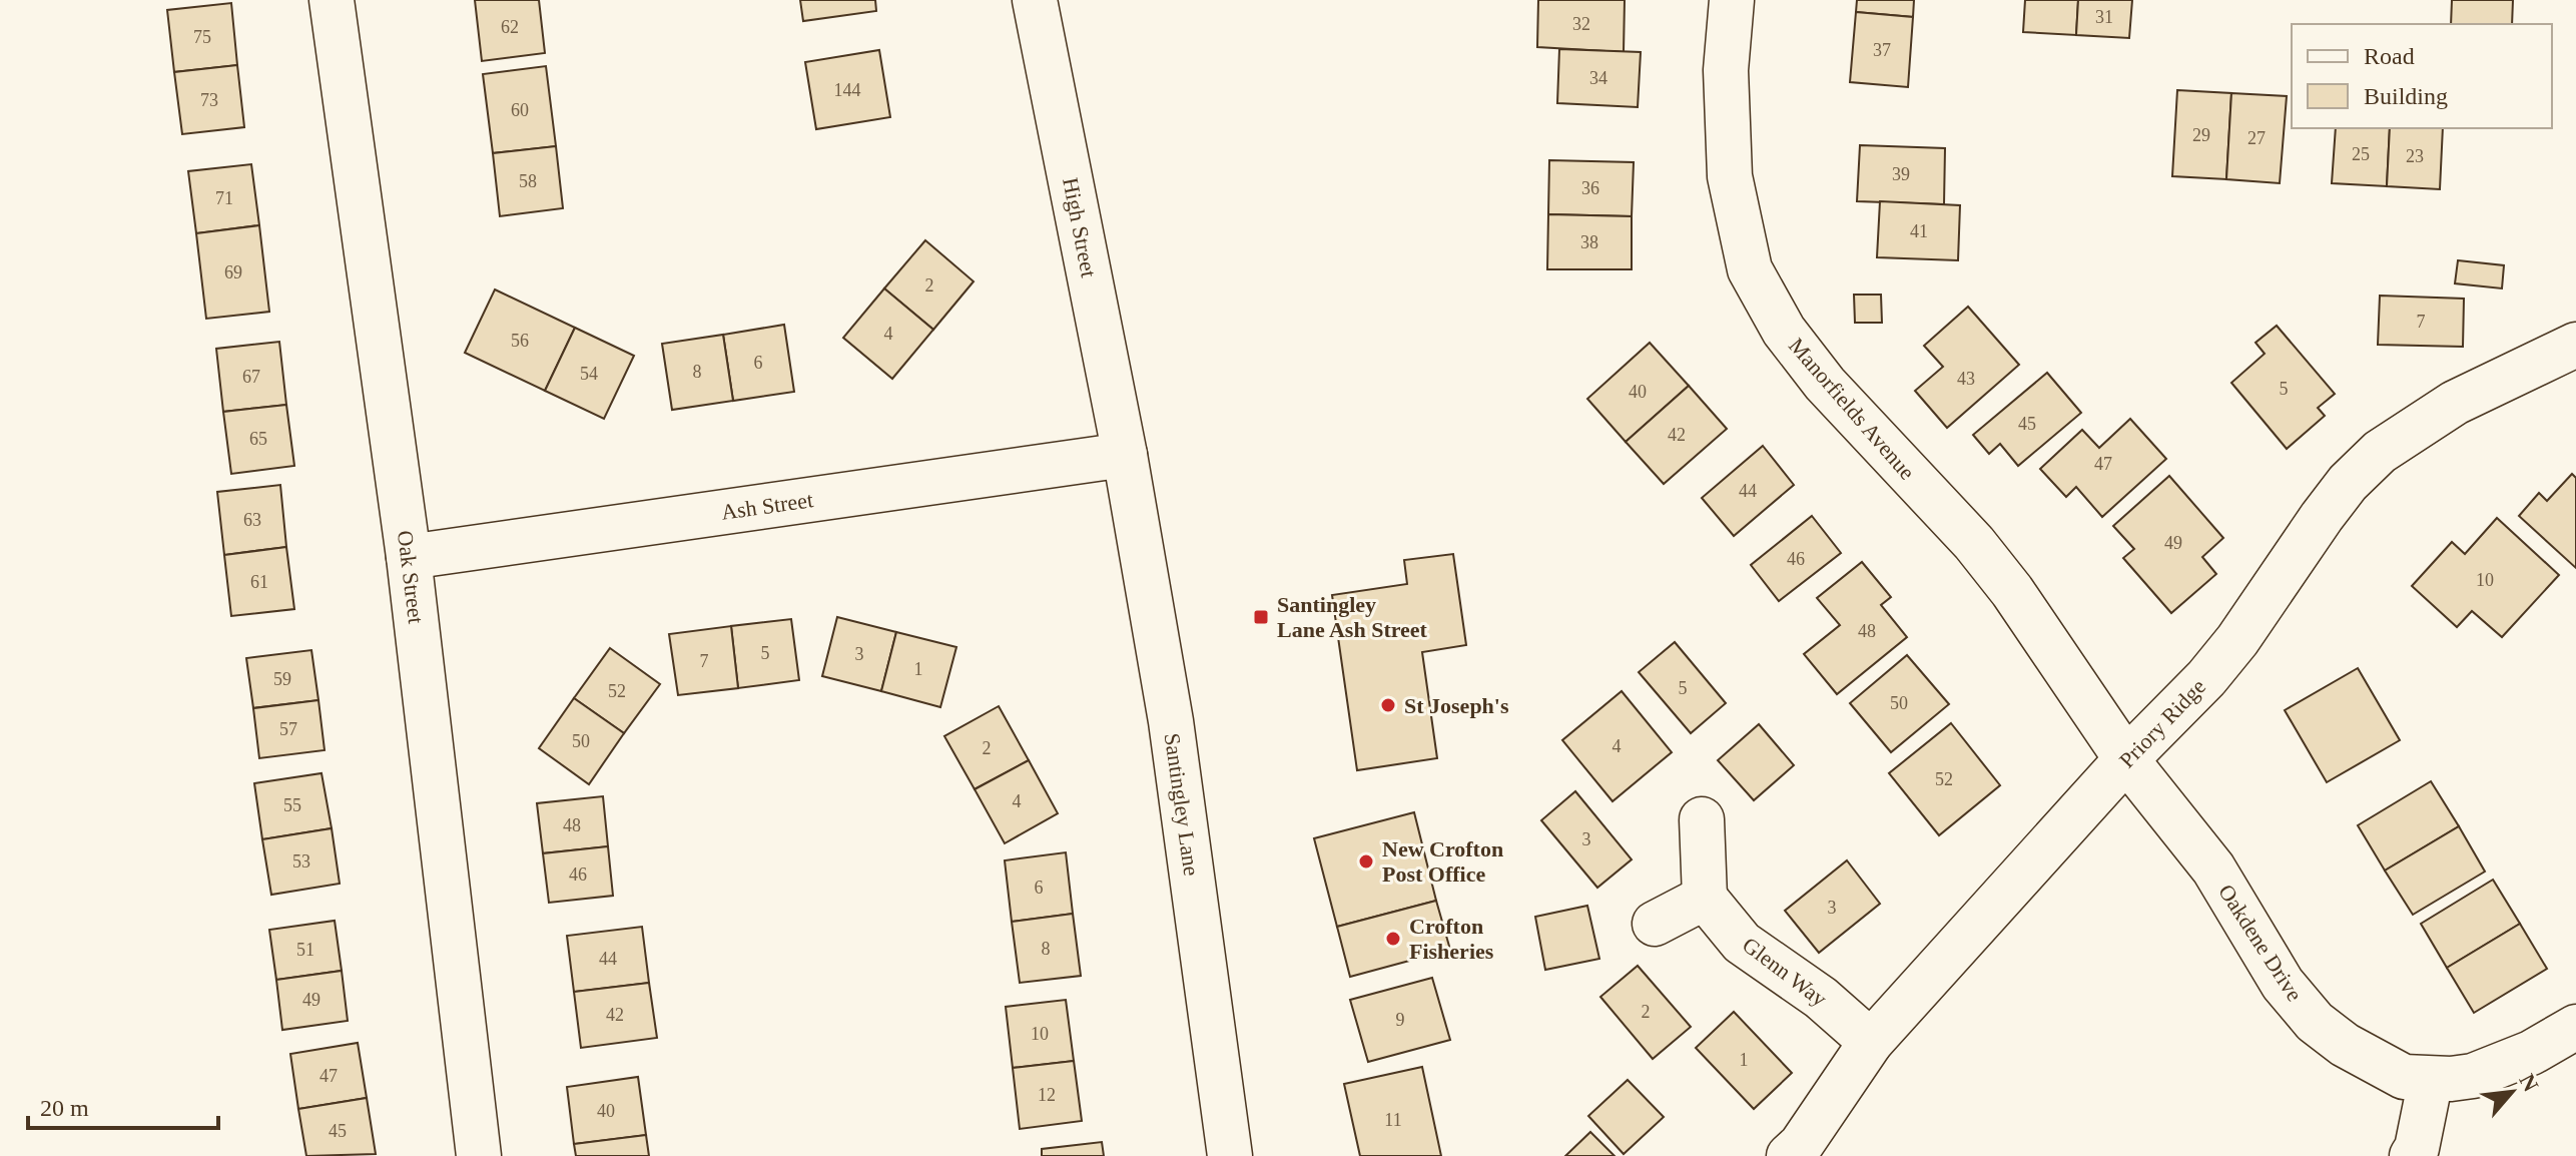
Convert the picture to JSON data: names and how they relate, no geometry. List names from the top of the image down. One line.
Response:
{"streets":{"street":["High Street","Manorfields Avenue","Ash Street","Oak Street","Priory Ridge","Santingley Lane","Oakdene Drive","Glenn Way"]},"crossings":[["High Street","Ash Street"],["High Street","Santingley Lane"],["Manorfields Avenue","Priory Ridge"],["Manorfields Avenue","Oakdene Drive"],["Ash Street","Oak Street"],["Ash Street","Santingley Lane"],["Priory Ridge","Oakdene Drive"],["Priory Ridge","Glenn Way"]],"places":{"transit":["Santingley Lane Ash Street"],"other":["St Joseph's","New Crofton Post Office","Crofton Fisheries"]},"house_numbers":["31","32","62","75","37","34","144","73","60","29","27","25","23","39","58","36","71","41","38","69","2","7","4","56","6","8","54","67","43","5","40","45","42","65","47","44","63","49","46","10","61","48","5","3","7","1","59","5","52","50","57","50","4","2","52","4","55","48","3","53","46","6","3","8","51","44","49","2","42","9","10","1","47","12","40","11","45"],"legend":["Road","Building"],"scale_bar":"20 m","north":"top right"}
